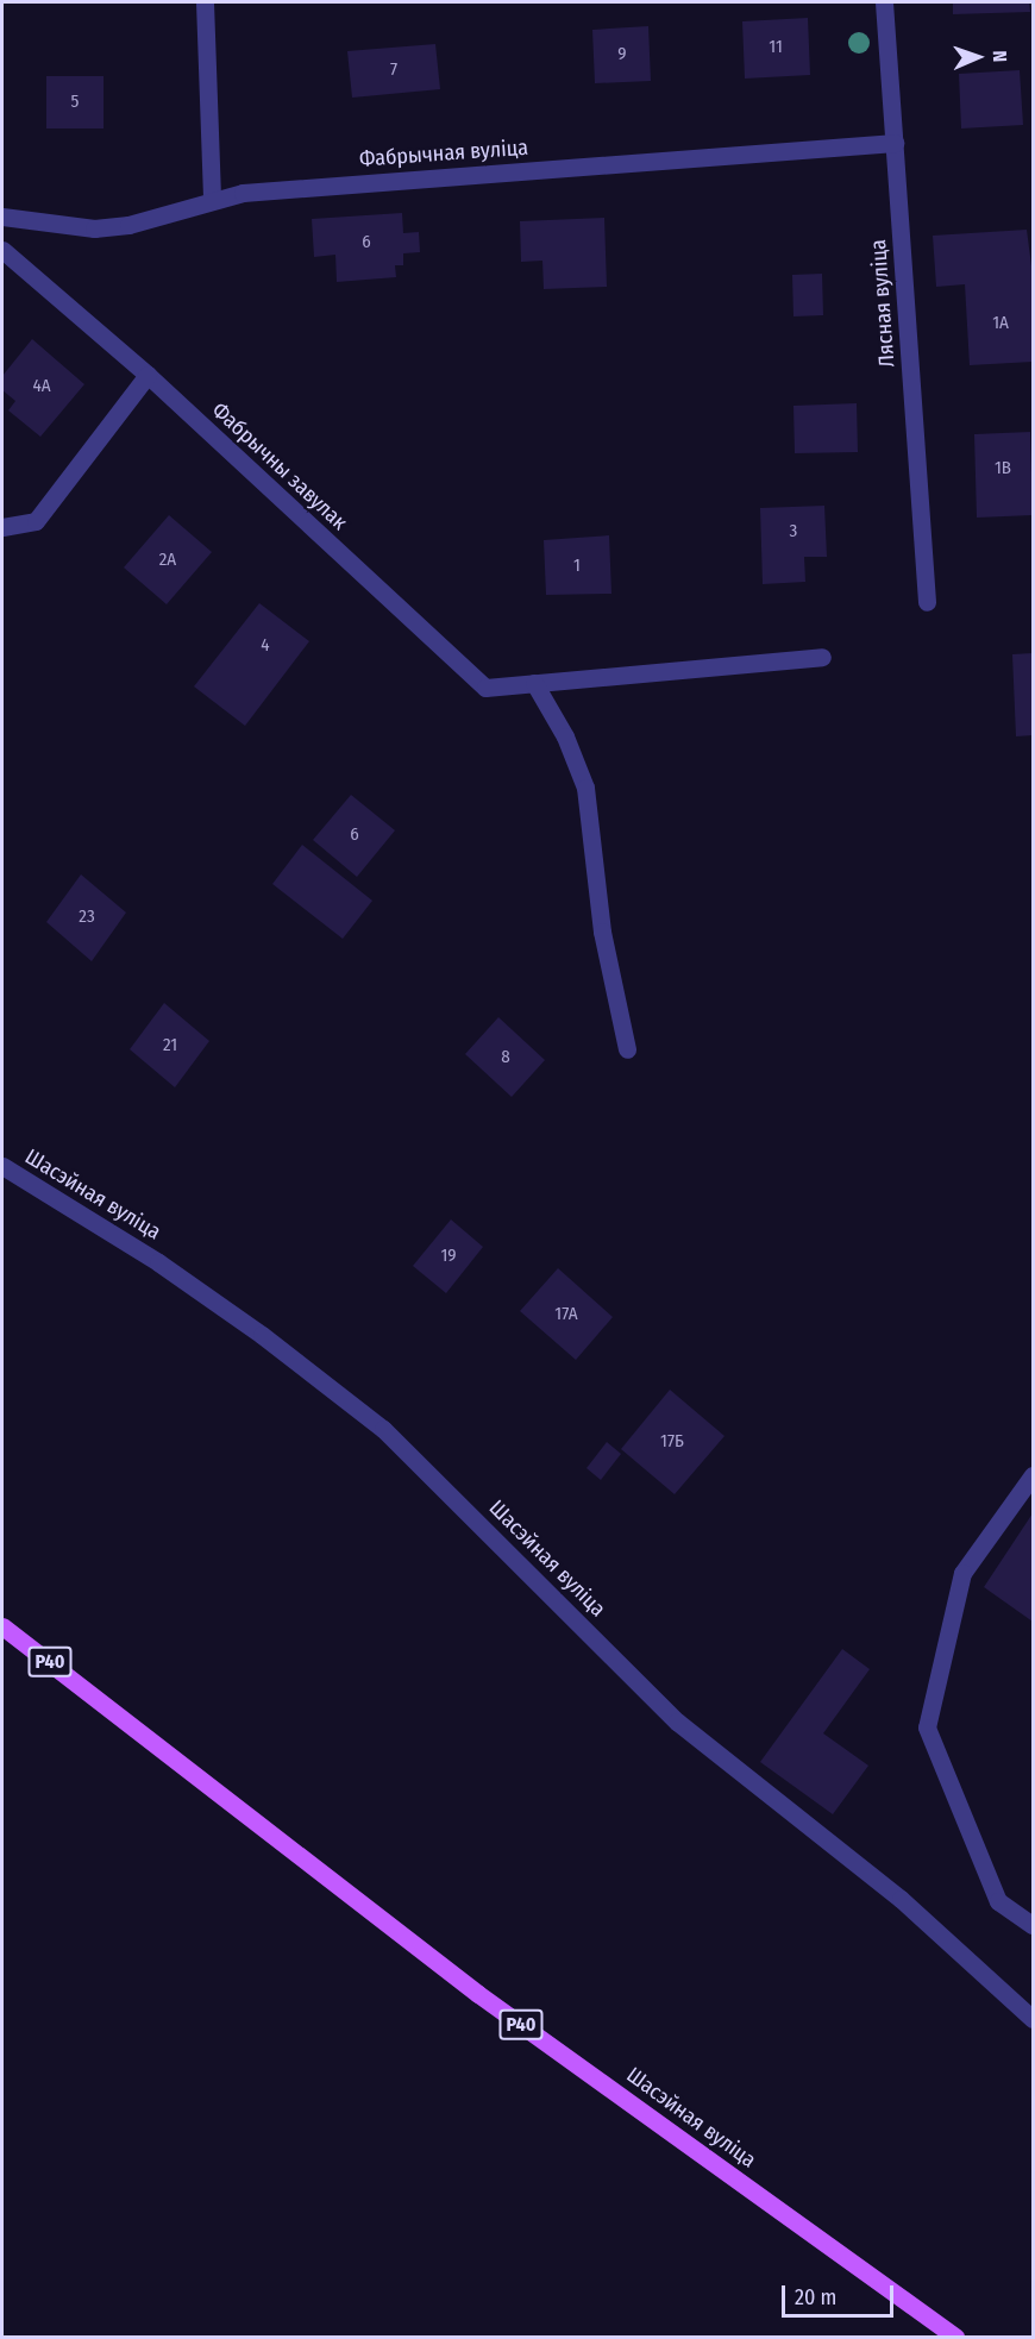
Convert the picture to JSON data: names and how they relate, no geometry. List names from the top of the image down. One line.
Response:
{"streets":{"main road":["Шасэйная вуліца","Р40"],"street":["Фабрычная вуліца","Лясная вуліца","Фабрычны завулак"]},"crossings":[["Фабрычная вуліца","Лясная вуліца"]],"house_numbers":["11","9","7","5","6","1А","4А","1В","3","2А","1","4","6","23","21","8","19","17А","17Б"],"scale_bar":"20 m","north":"right"}
